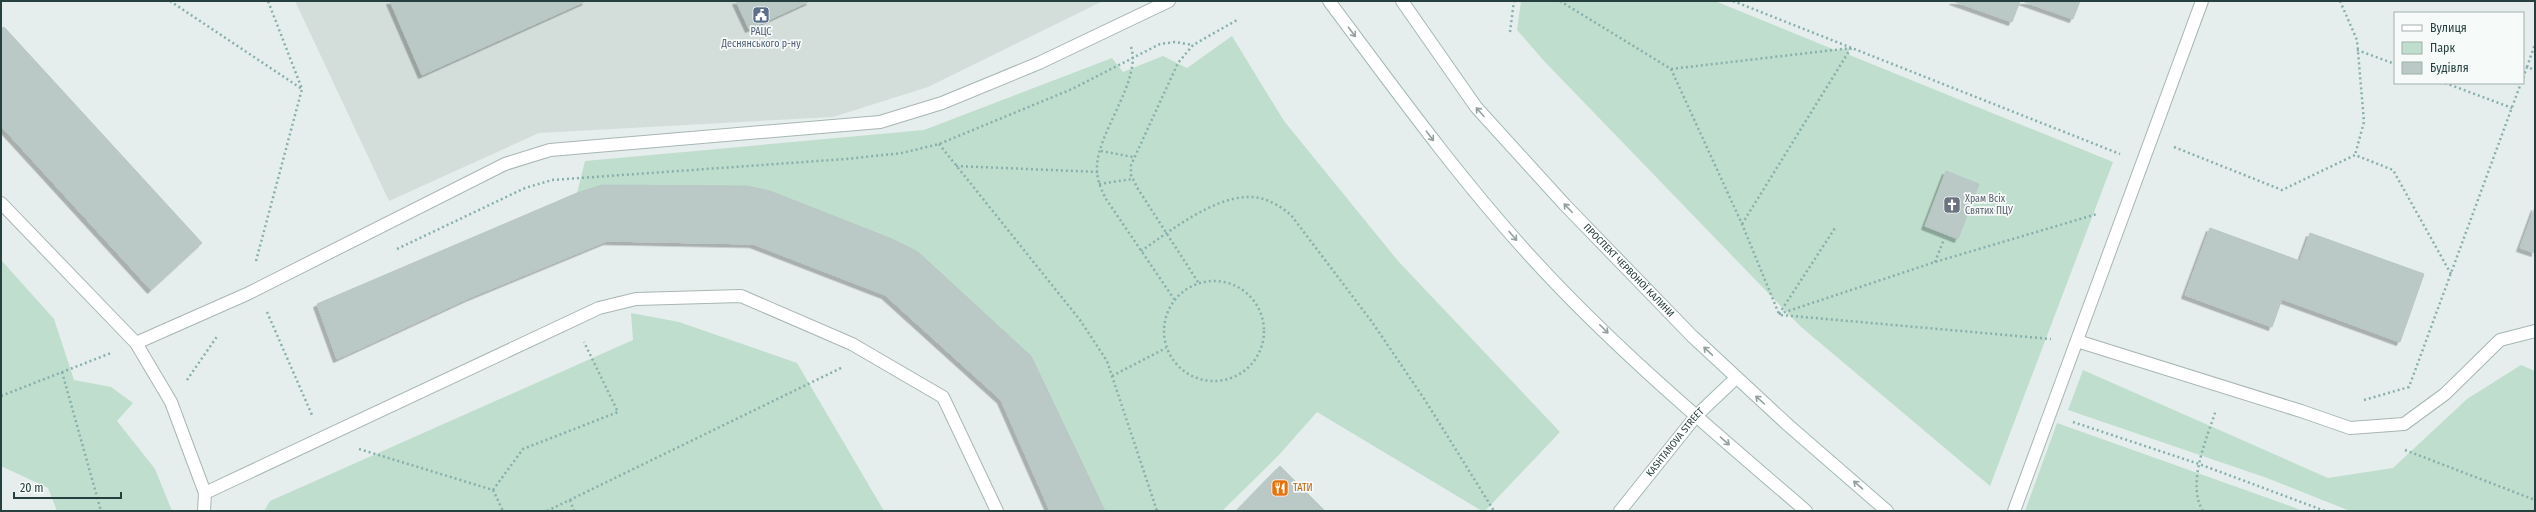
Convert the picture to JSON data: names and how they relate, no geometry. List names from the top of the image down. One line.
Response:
{"streets":{"main road":["ПРОСПЕКТ ЧЕРВОНОЇ КАЛИНИ","KASHTANOVA STREET"]},"crossings":[["ПРОСПЕКТ ЧЕРВОНОЇ КАЛИНИ","KASHTANOVA STREET"]],"places":{"public building":["РАЦС Деснянського р-ну"],"church":["Храм Всіх Святих ПЦУ"],"restaurant":["ТАТИ"]},"legend":["Вулиця","Парк","Будівля"],"scale_bar":"20 m"}
